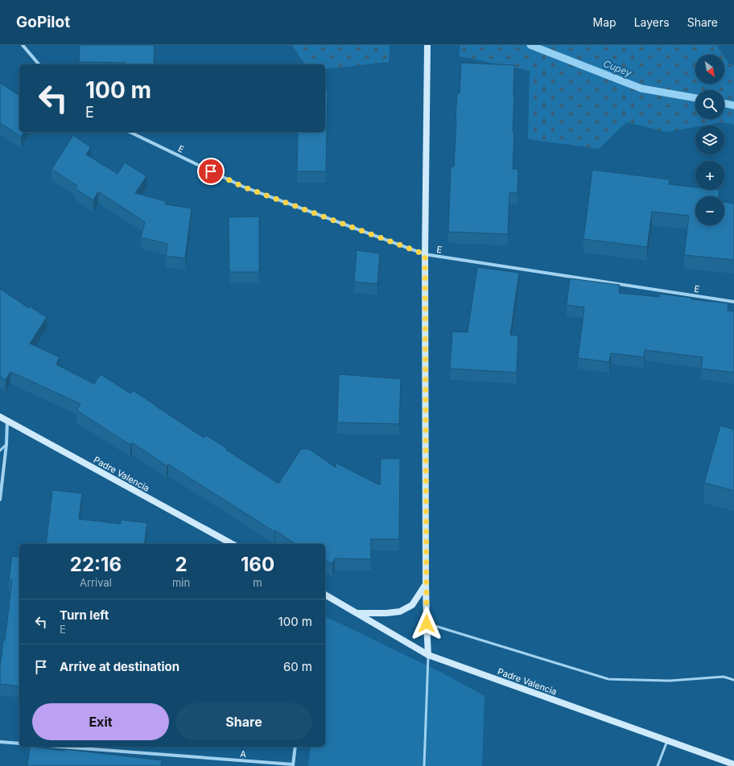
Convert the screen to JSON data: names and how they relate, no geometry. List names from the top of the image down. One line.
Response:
{"streets":{"street":["E","Padre Valencia","A"]},"water":["Cupey"],"north":"bottom right","page":{"header":"GoPilot","nav":["Map","Layers","Share"],"map_buttons":["+","−"],"turn":["100 m","E"],"eta":["22:16","Arrival","2","min","160","m"],"list":[{"name":"Turn left","note":"E","value":"100 m"},{"name":"Arrive at destination","value":"60 m"}],"buttons":["Exit","Share"]}}
